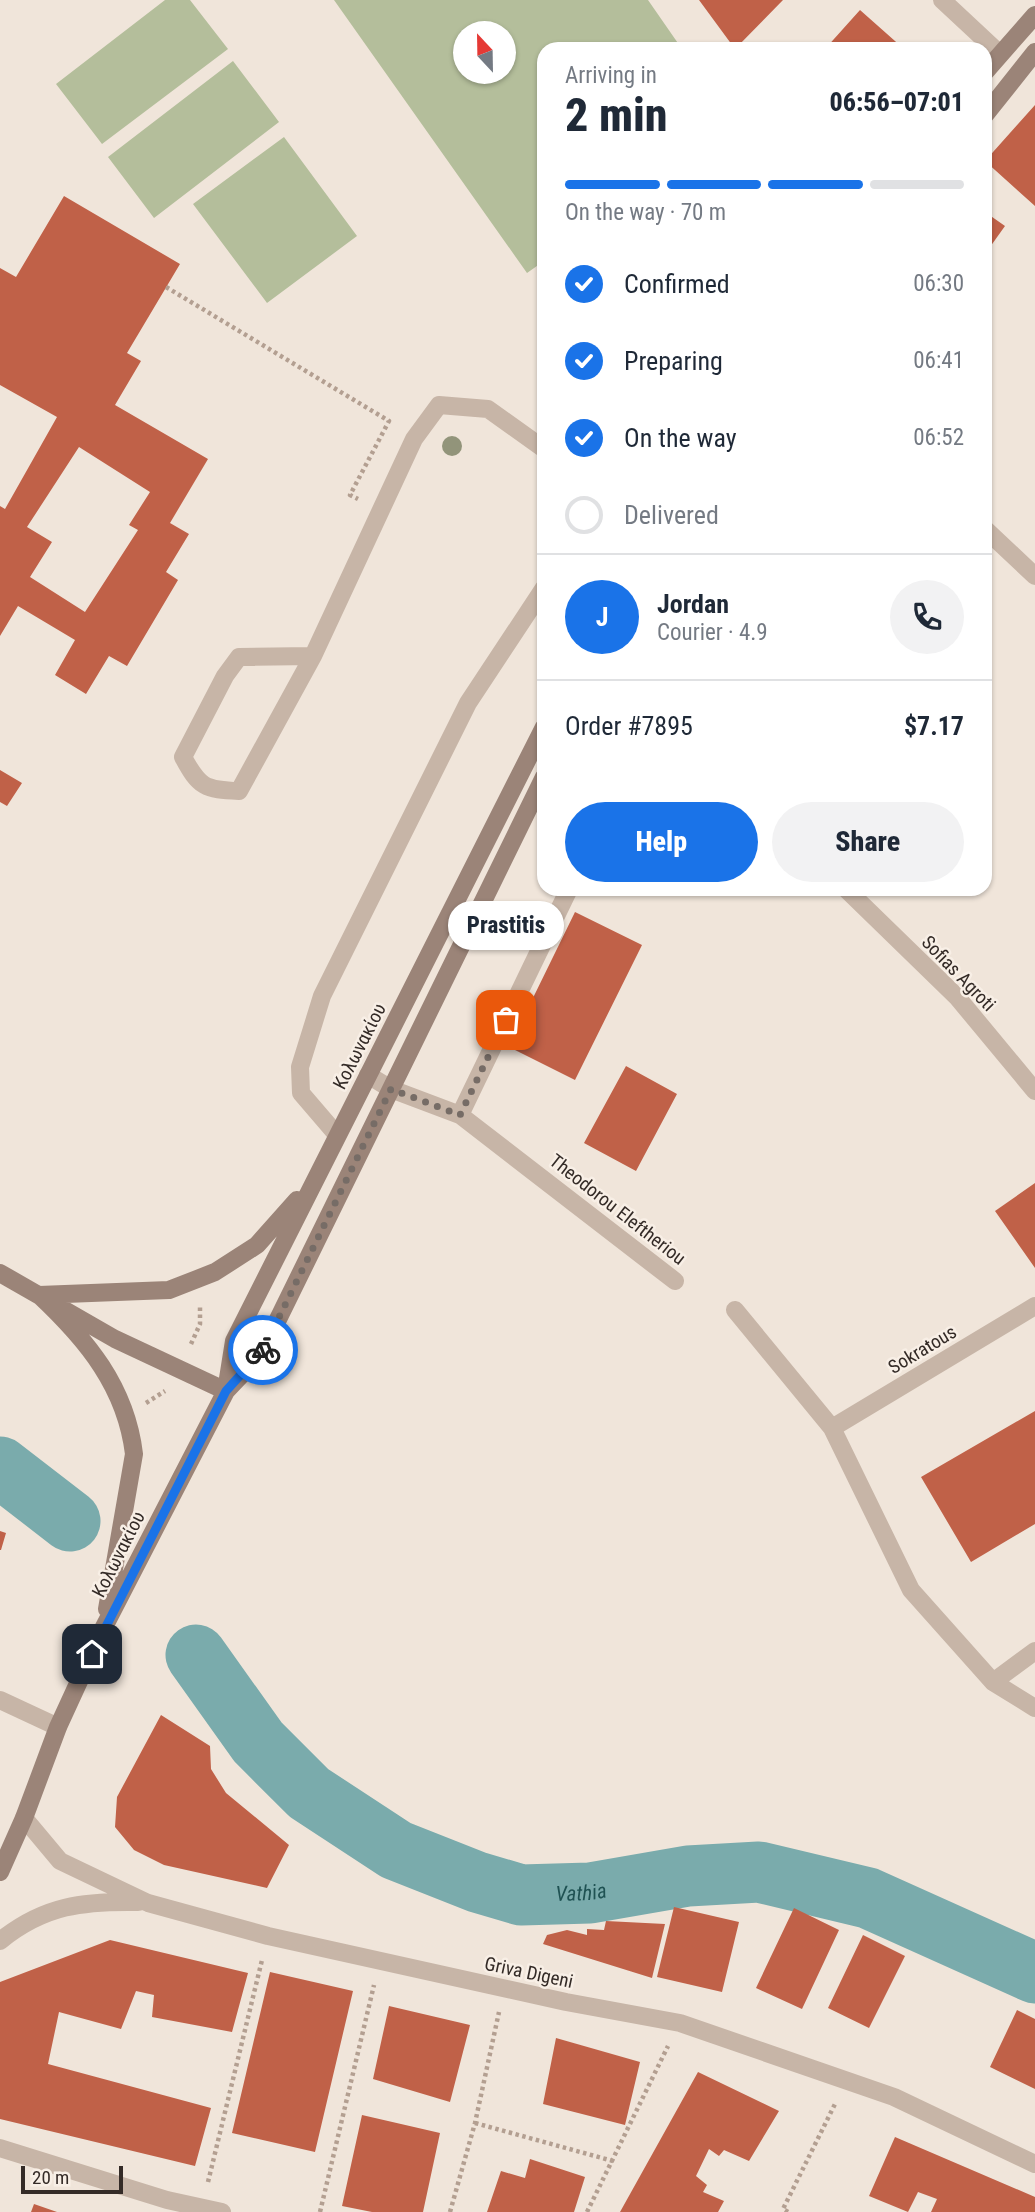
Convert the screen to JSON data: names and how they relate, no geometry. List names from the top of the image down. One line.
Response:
{"streets":{"main road":["Κολωνακίου"],"street":["Sofias Agroti","Theodorou Eleftheriou","Sokratous","Griva Digeni"]},"crossings":[["Κολωνακίου","Theodorou Eleftheriou"],["Κολωνακίου","Griva Digeni"]],"water":["Vathia"],"places":["Prastitis"],"scale_bar":"20 m","north":"top","page":{"heading":["2 min","Arriving in","06:56–07:01"],"panel":["Jordan","Courier · 4.9","Order #7895","$7.17"],"bar":"On the way · 70 m","list":[["Confirmed","06:30"],["Preparing","06:41"],["On the way","06:52"],"Delivered"],"round":"J","buttons":["Help","Share"],"bubble":"Prastitis","scale":"20 m"}}
